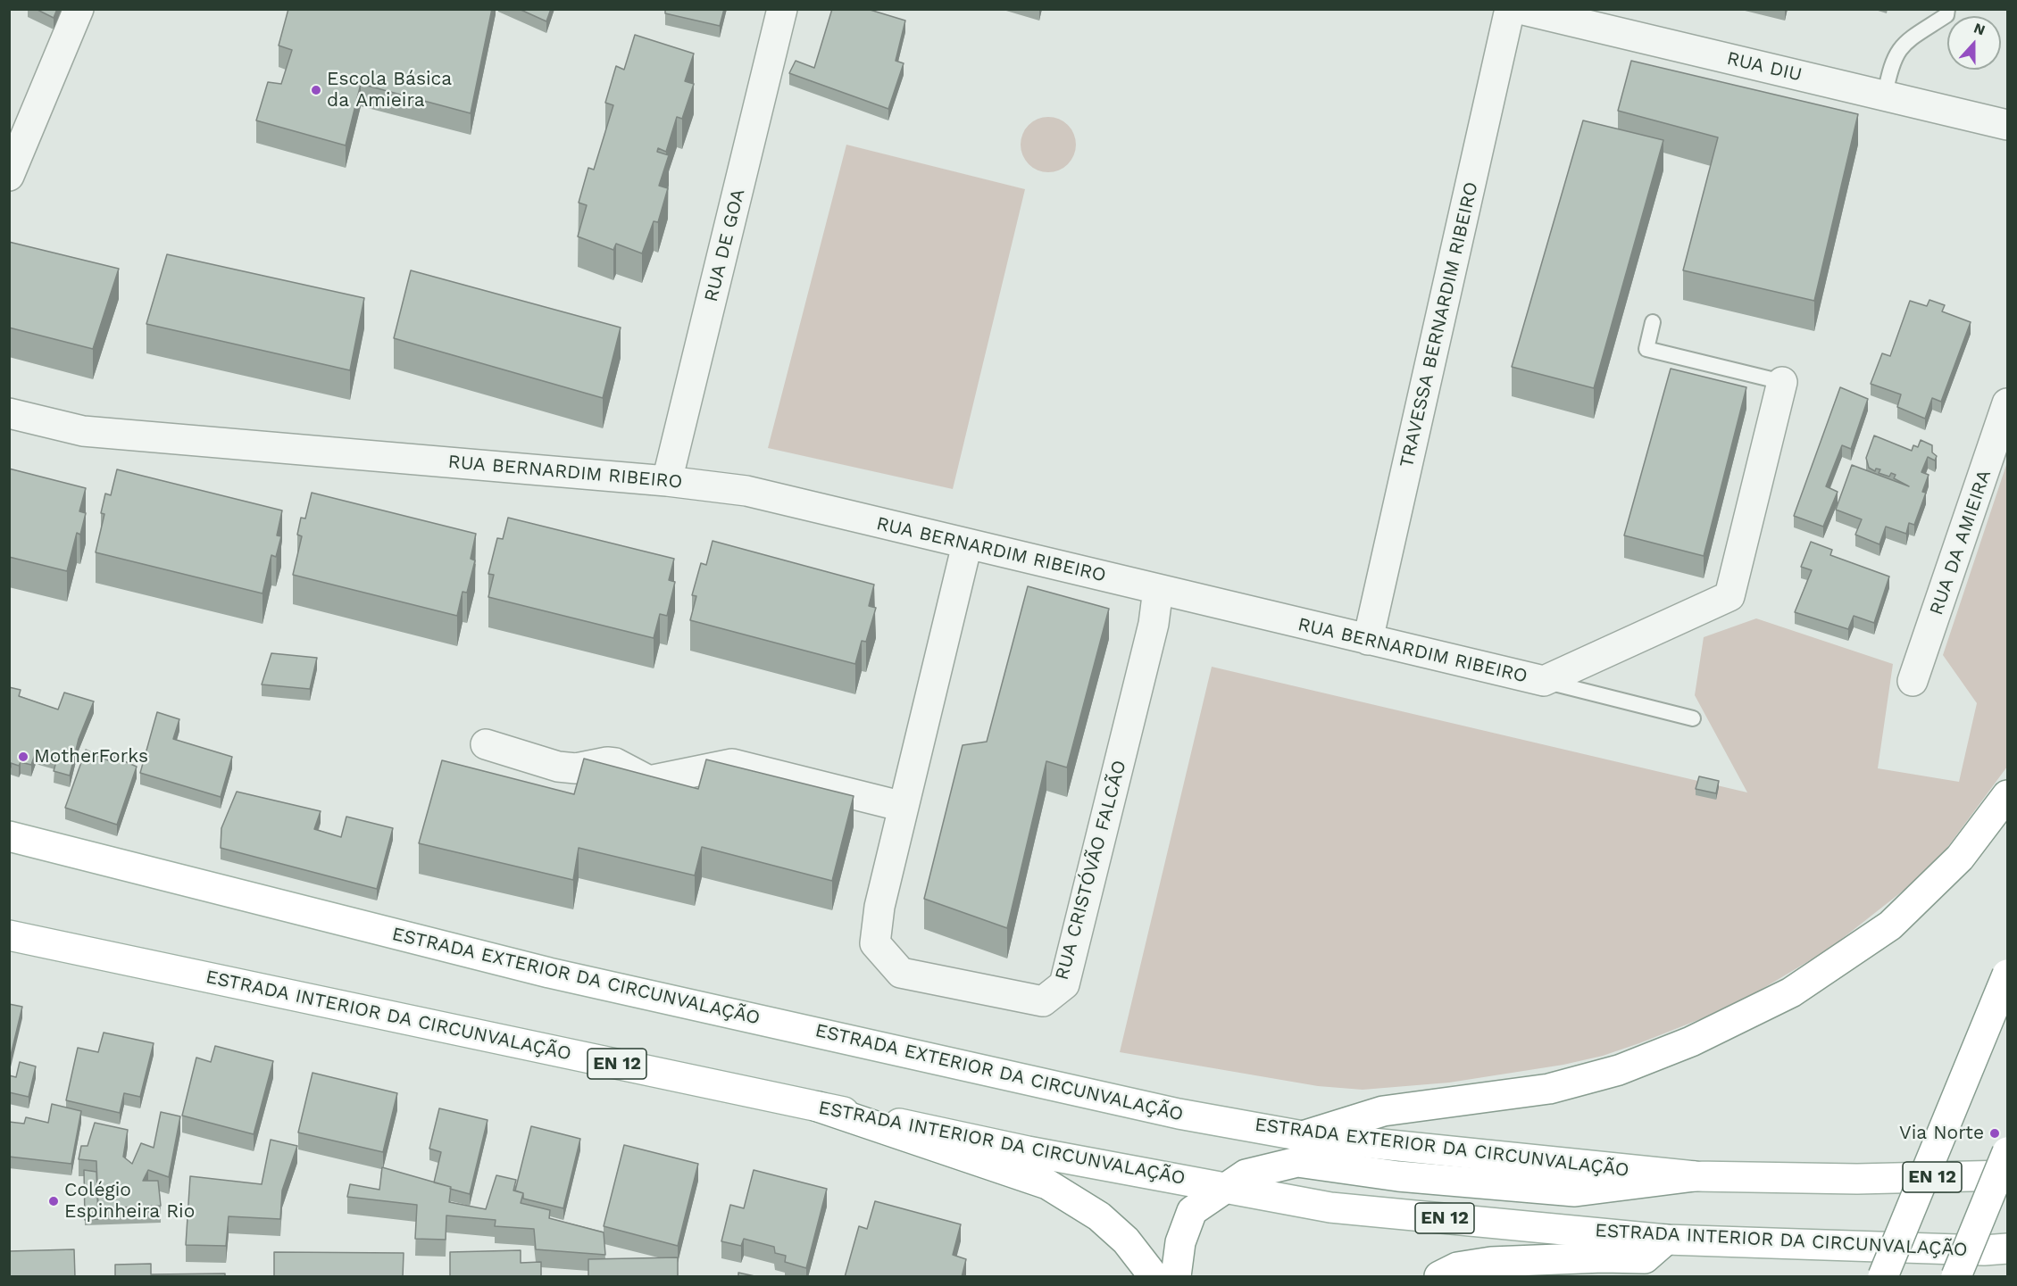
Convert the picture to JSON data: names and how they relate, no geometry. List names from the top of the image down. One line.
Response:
{"streets":{"main road":["ESTRADA EXTERIOR DA CIRCUNVALAÇÃO","ESTRADA INTERIOR DA CIRCUNVALAÇÃO","EN 12"],"street":["RUA DIU","RUA DE GOA","TRAVESSA BERNARDIM RIBEIRO","RUA BERNARDIM RIBEIRO","RUA DA AMIEIRA","RUA CRISTÓVÃO FALCÃO"]},"crossings":[["RUA DE GOA","RUA BERNARDIM RIBEIRO"],["TRAVESSA BERNARDIM RIBEIRO","RUA BERNARDIM RIBEIRO"],["RUA BERNARDIM RIBEIRO","RUA CRISTÓVÃO FALCÃO"]],"places":["Escola Básica da Amieira","MotherForks","Via Norte","Colégio Espinheira Rio"],"north":"top"}
